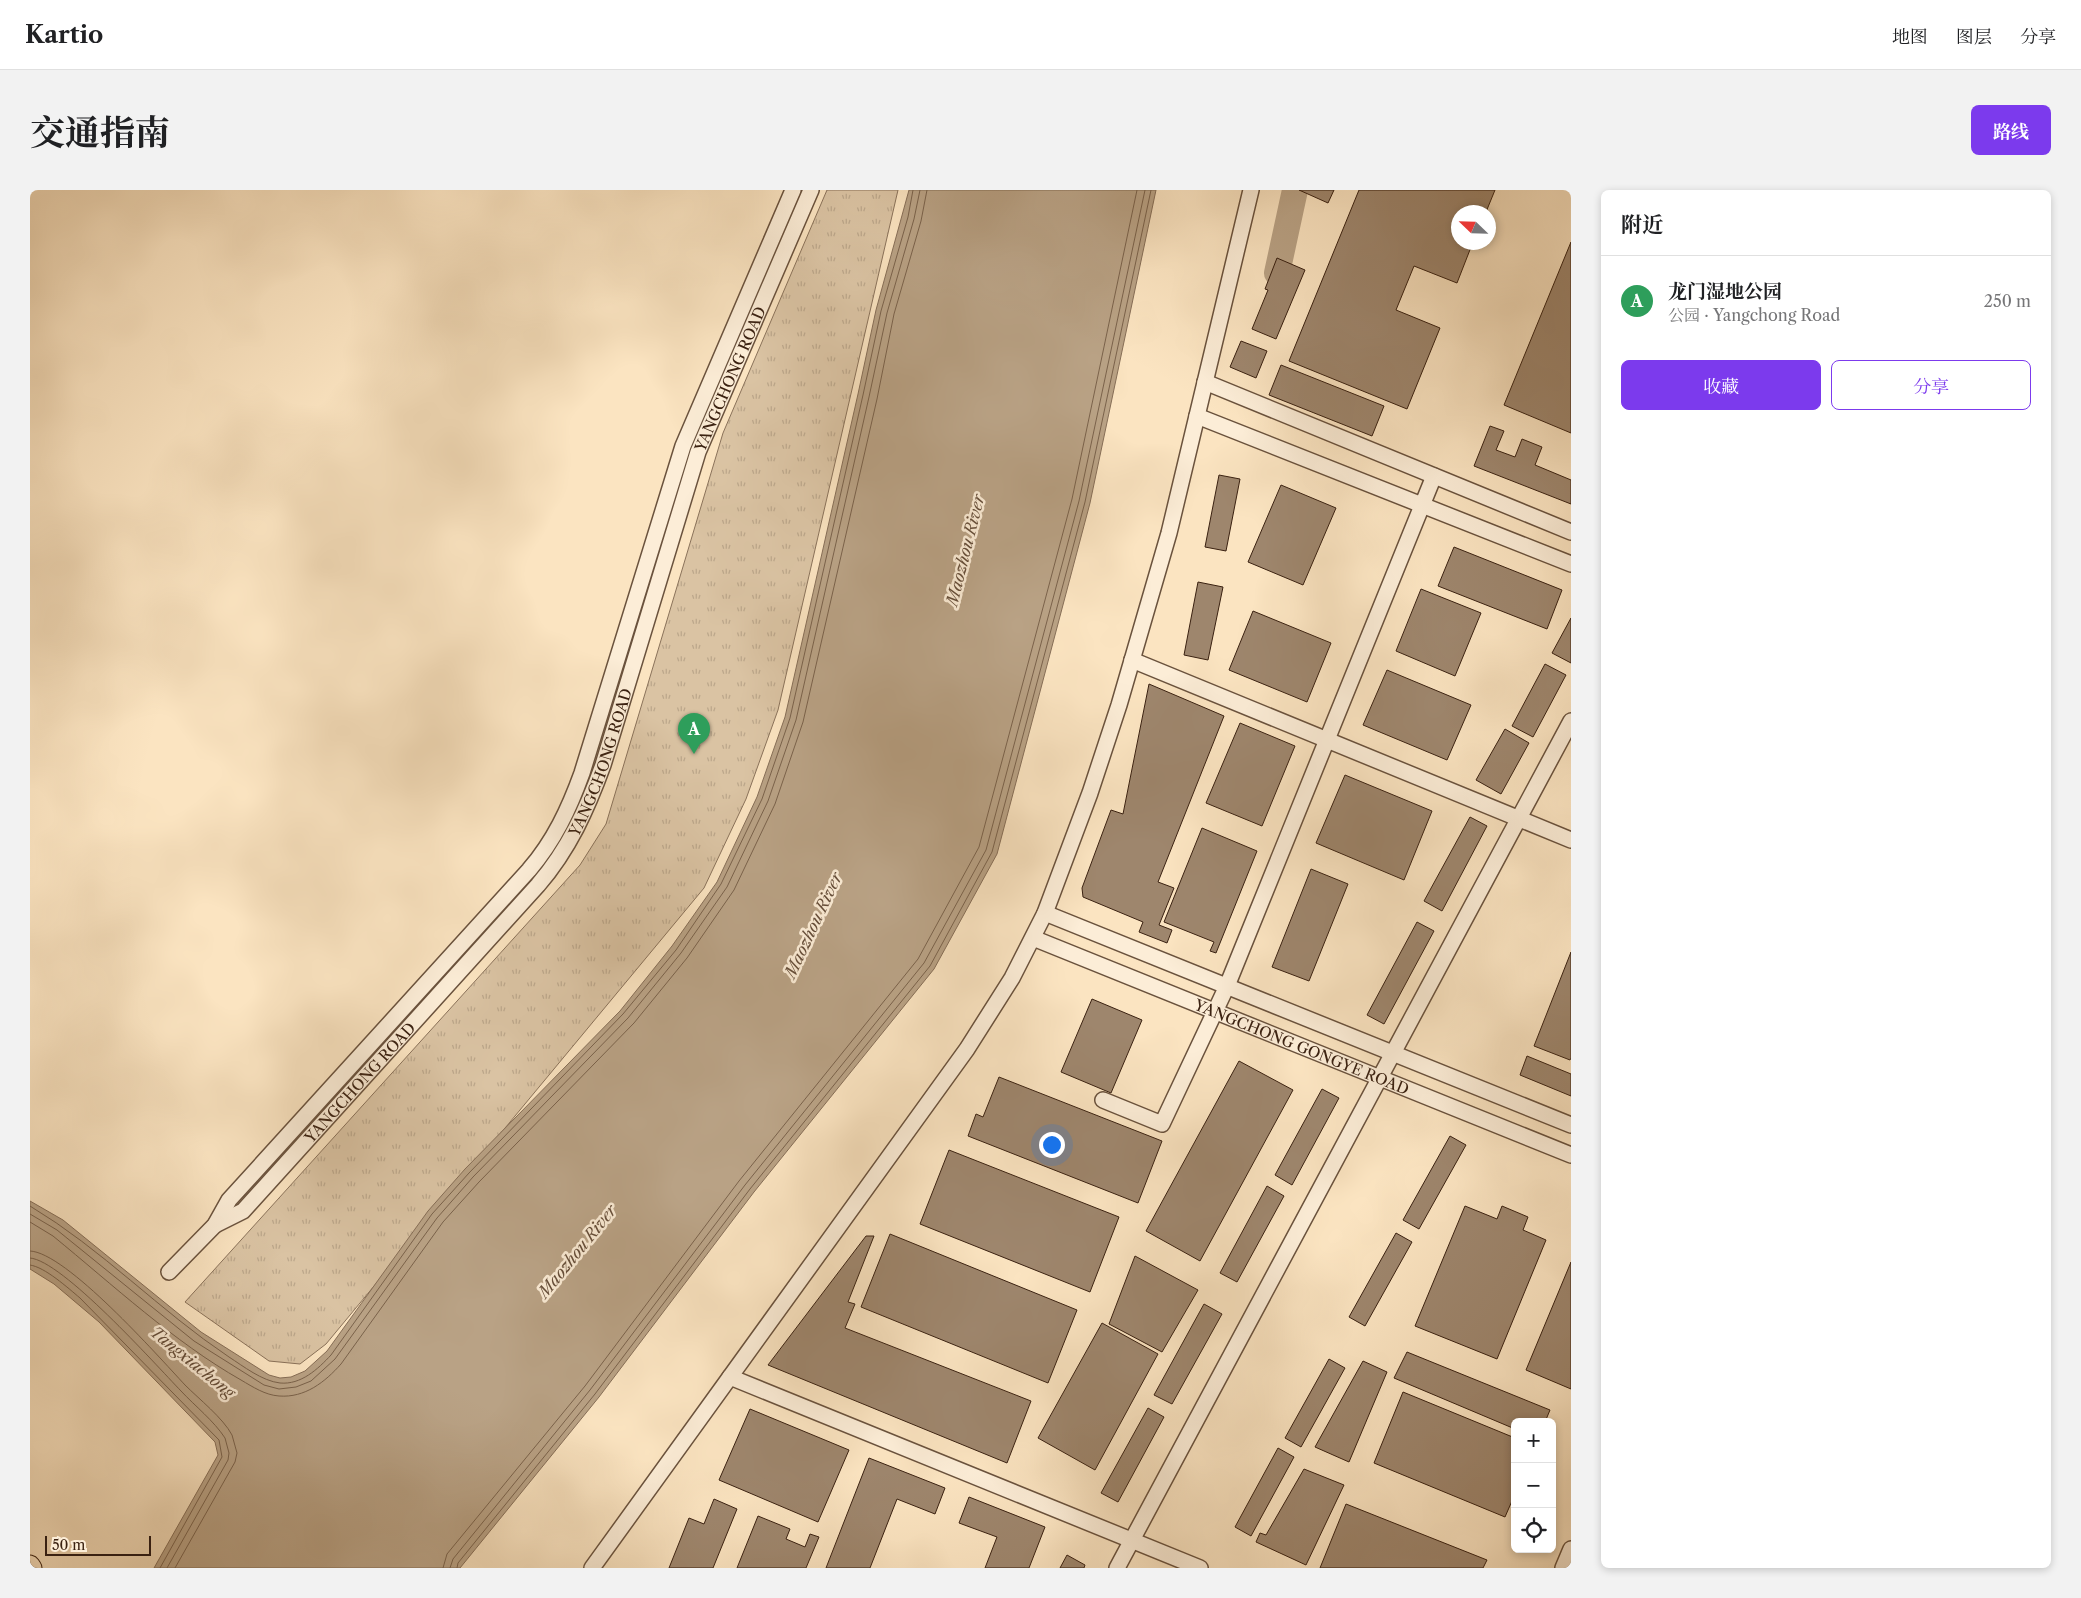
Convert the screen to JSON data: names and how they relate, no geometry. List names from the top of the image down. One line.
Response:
{"streets":{"street":["YANGCHONG ROAD","YANGCHONG GONGYE ROAD"]},"water":["Maozhou River","Tangxiachong"],"scale_bar":"50 m","north":"top left","page":{"header":"Kartio","nav":["地图","图层","分享"],"title":"交通指南","buttons":["路线",["收藏","分享"]],"heading":"附近","list":[{"mark":"A","name":"龙门湿地公园","note":"公园 · Yangchong Road","value":"250 m"}],"pins":"A","map_buttons":["+","−"],"scale":"50 m"}}
